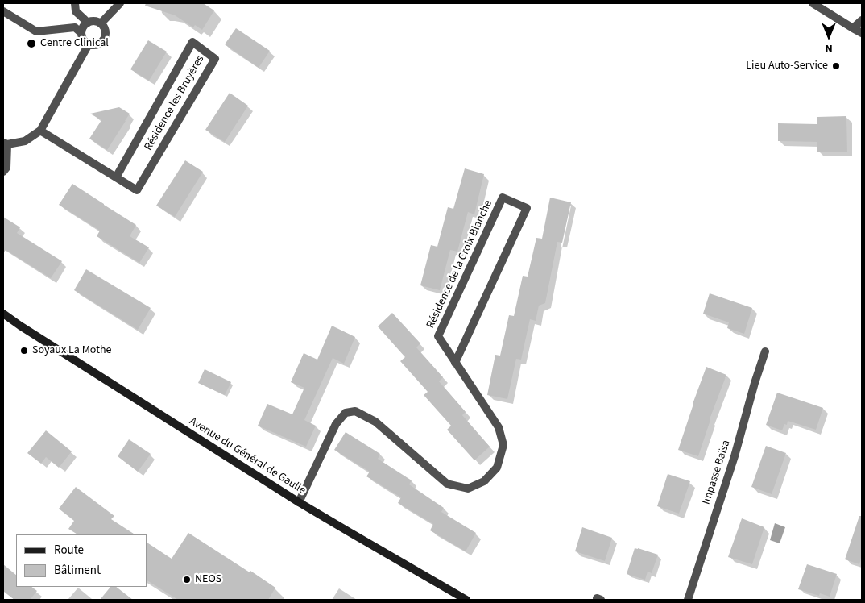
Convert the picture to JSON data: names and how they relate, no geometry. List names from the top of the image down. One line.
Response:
{"streets":{"main road":["Avenue du Général de Gaulle"],"street":["Résidence les Bruyères","Résidence de la Croix Blanche","Impasse Baïsa"]},"crossings":[["Résidence de la Croix Blanche","Avenue du Général de Gaulle"]],"places":["Centre Clinical","Lieu Auto-Service","Soyaux La Mothe","NEOS"],"legend":["Route","Bâtiment"],"north":"bottom"}
